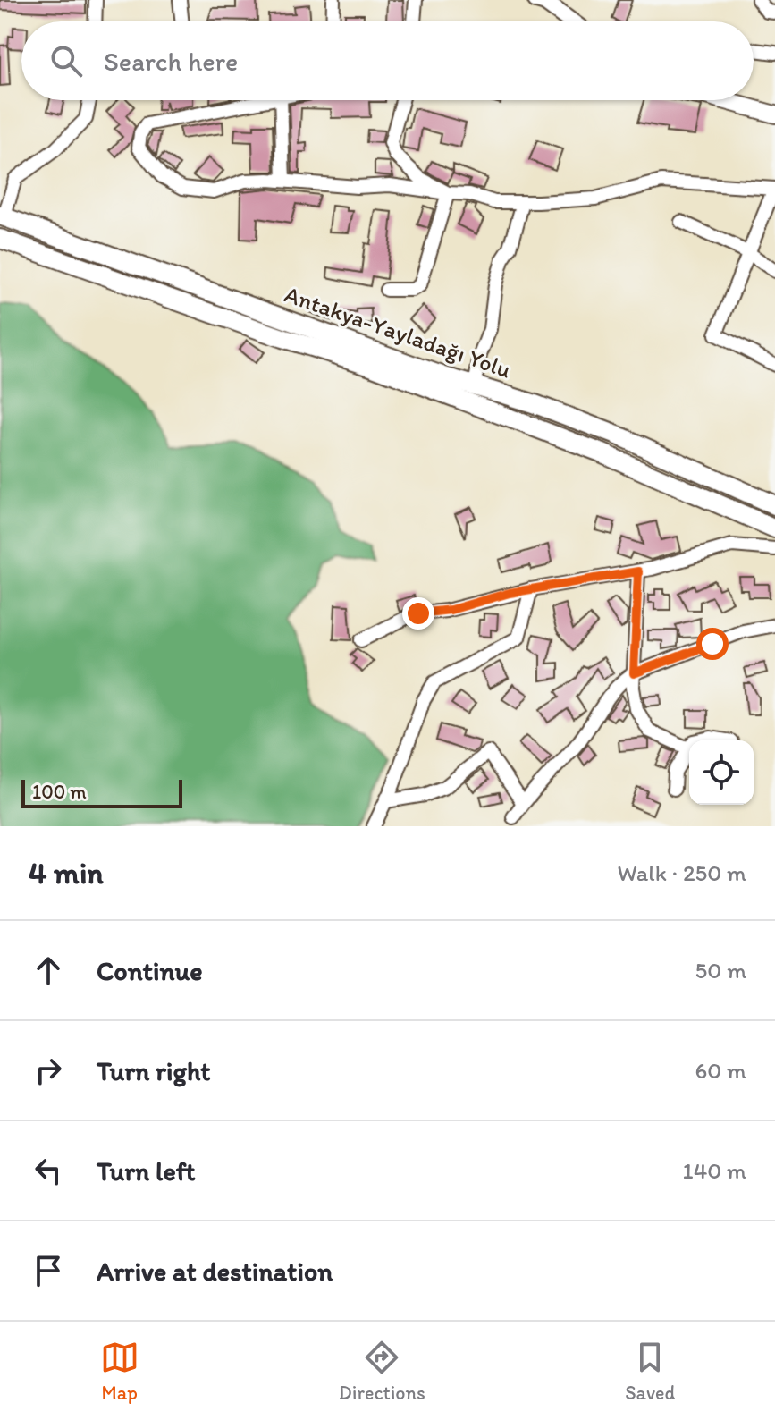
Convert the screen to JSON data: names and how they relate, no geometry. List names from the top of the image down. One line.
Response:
{"streets":{"highway":["Antakya-Yayladağı Yolu"]},"scale_bar":"100 m","page":{"search":"Search here","scale":"100 m","heading":["4 min","Walk · 250 m"],"list":[["Continue","50 m"],["Turn right","60 m"],["Turn left","140 m"],"Arrive at destination"],"nav":["Map","Directions","Saved"]}}
